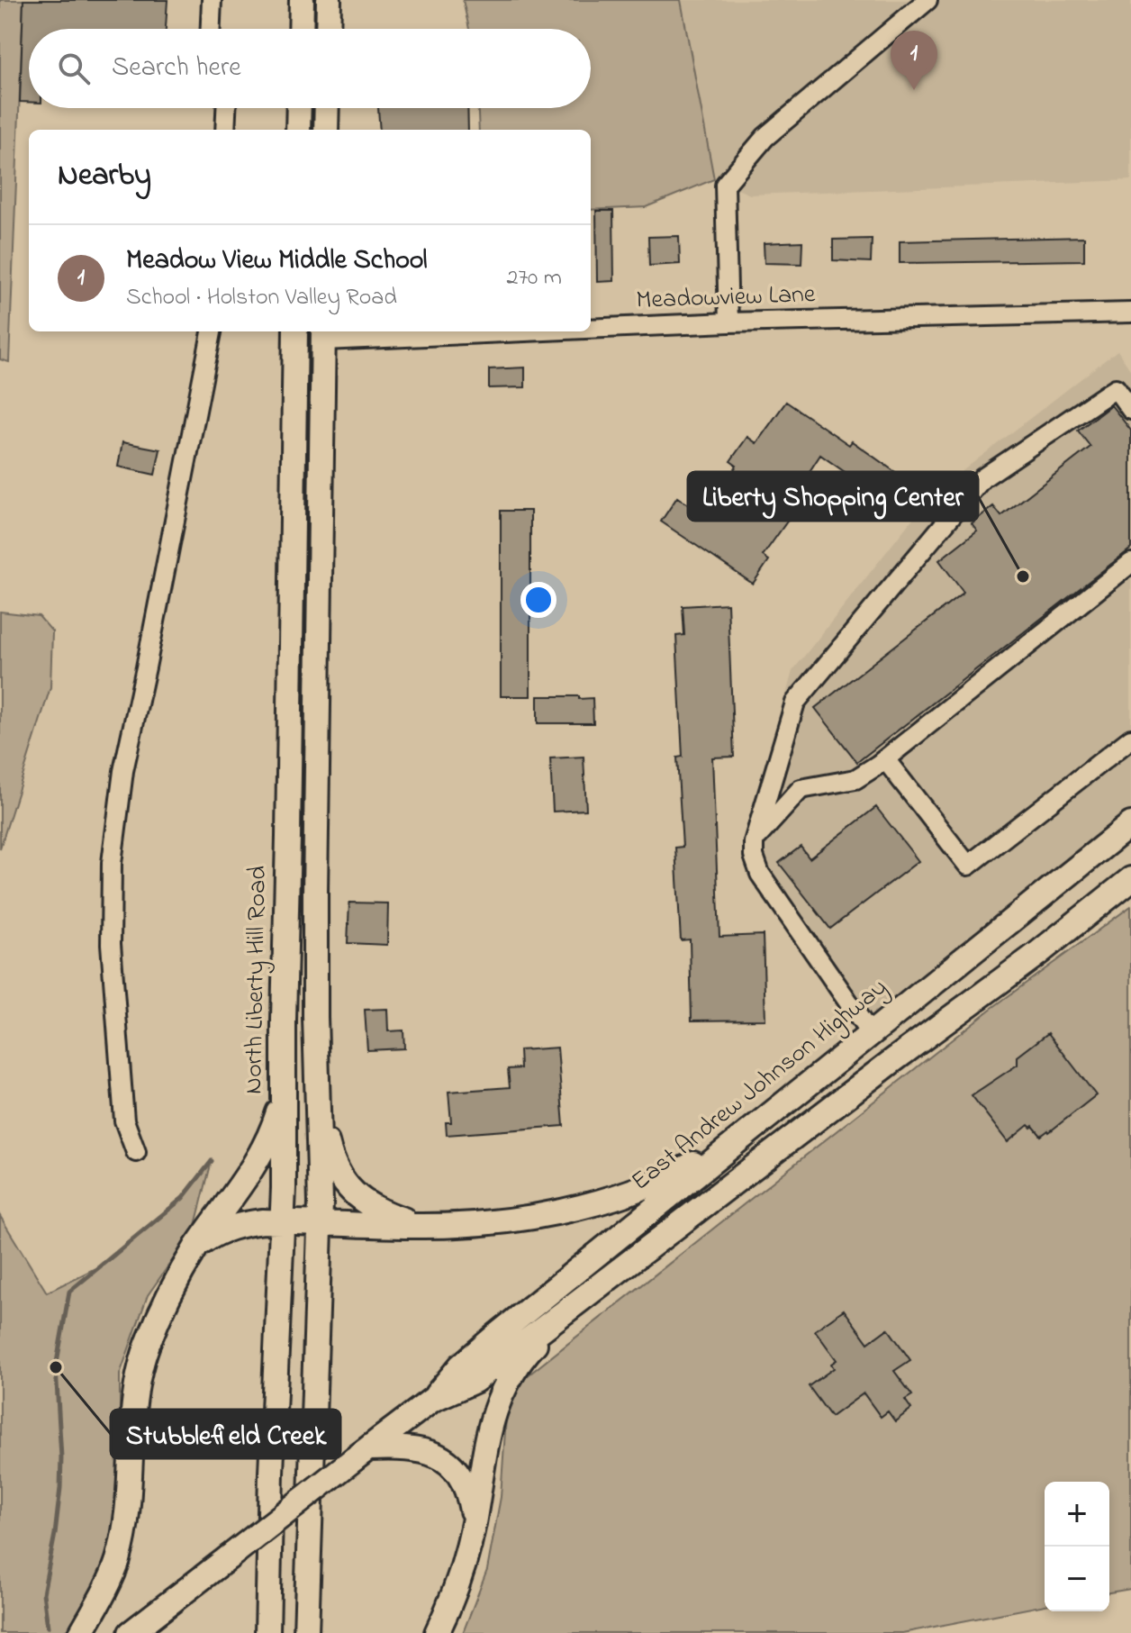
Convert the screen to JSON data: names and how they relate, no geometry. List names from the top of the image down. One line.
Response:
{"streets":{"main road":["North Liberty Hill Road","East Andrew Johnson Highway"],"street":["Meadowview Lane"]},"places":["Liberty Shopping Center","Stubblefield Creek"],"page":{"search":"Search here","pins":"1","heading":"Nearby","list":[{"mark":"1","name":"Meadow View Middle School","note":"School · Holston Valley Road","value":"270 m"}],"map_buttons":["+","−"]}}
